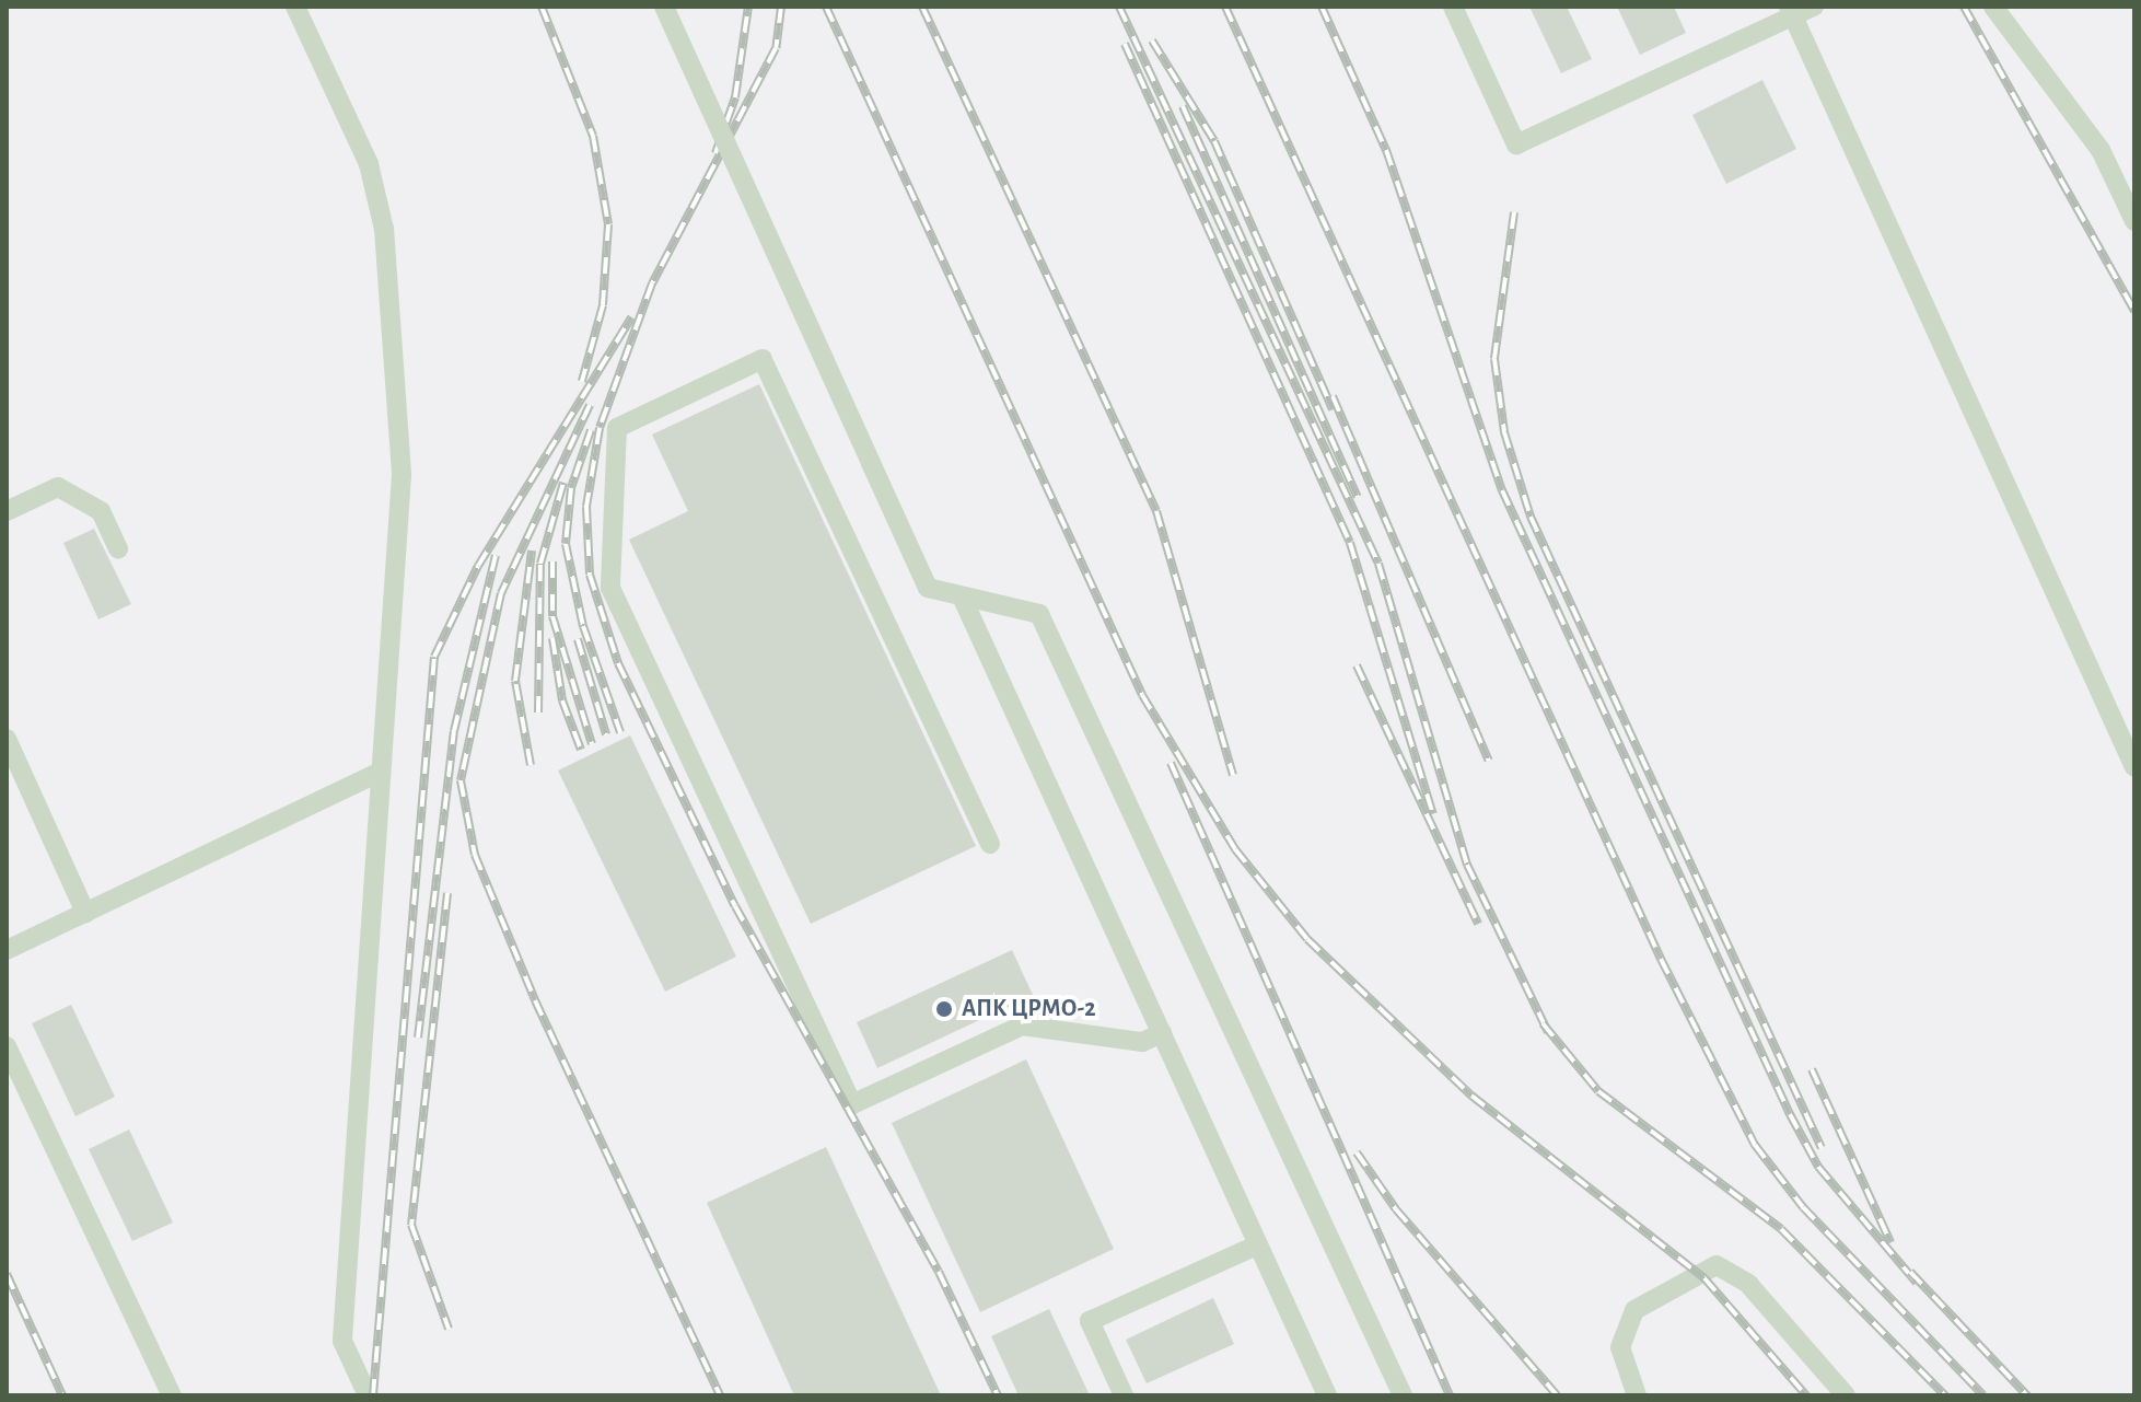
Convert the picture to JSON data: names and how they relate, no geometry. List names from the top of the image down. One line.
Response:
{"places":["АПК ЦРМО-2"]}
